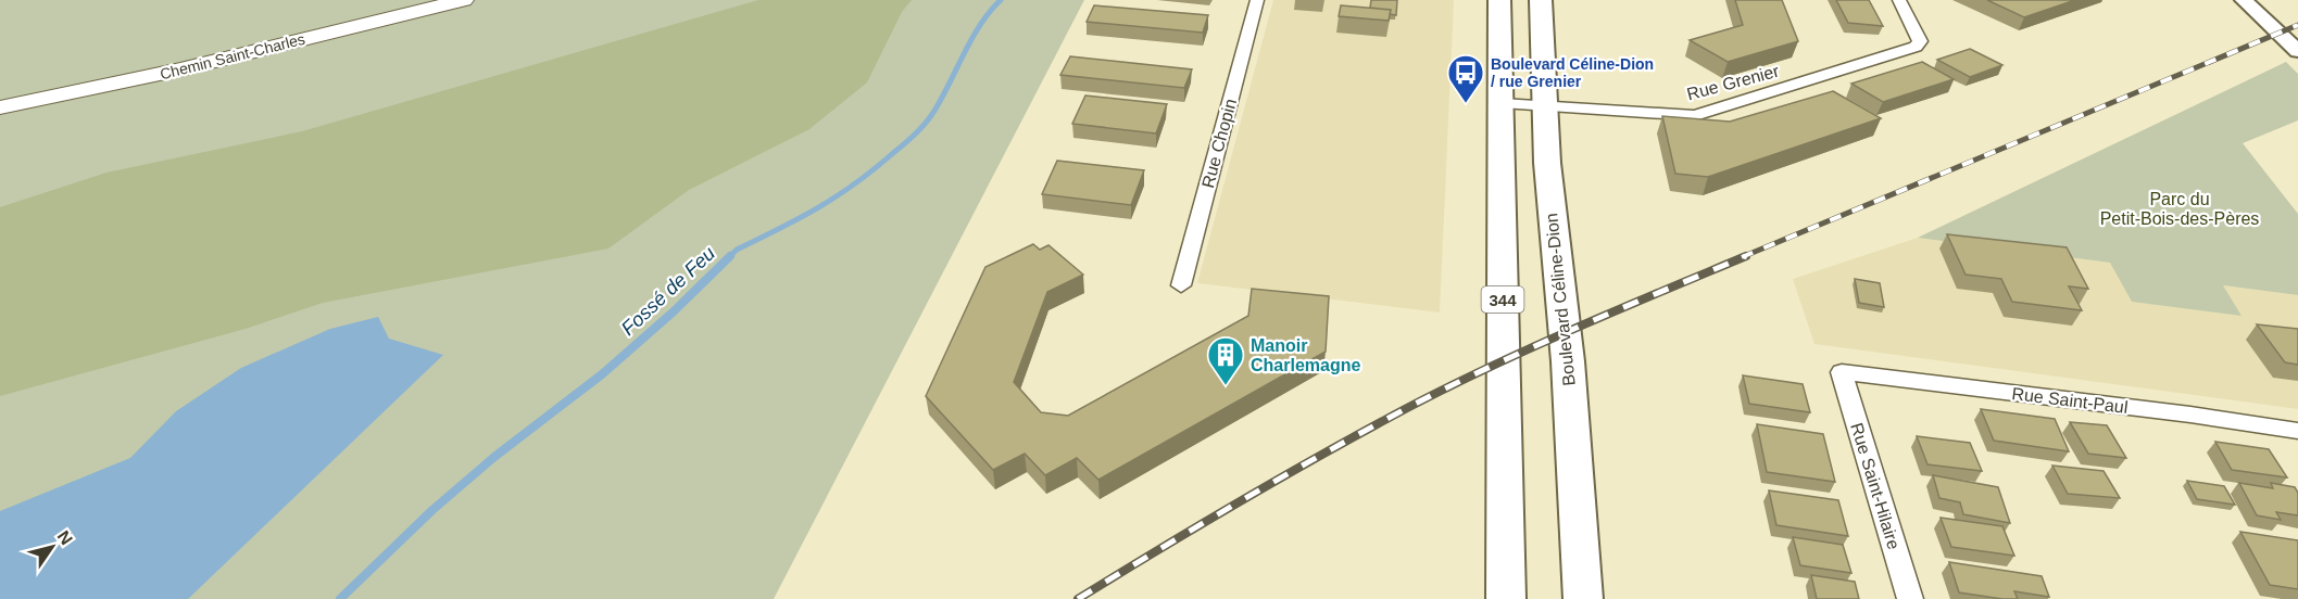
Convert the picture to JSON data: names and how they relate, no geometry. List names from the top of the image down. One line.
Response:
{"streets":{"main road":["Chemin Saint-Charles","344","Boulevard Céline-Dion"],"street":["Rue Grenier","Rue Chopin","Rue Saint-Paul","Rue Saint-Hilaire"]},"crossings":[["Rue Grenier","344"],["Rue Grenier","Boulevard Céline-Dion"],["Rue Saint-Paul","Rue Saint-Hilaire"]],"water":["Fossé de Feu"],"parks":["Parc du Petit-Bois-des-Pères"],"places":{"bus stop":["Boulevard Céline-Dion / rue Grenier"],"building":["Manoir Charlemagne"]},"north":"top right"}
